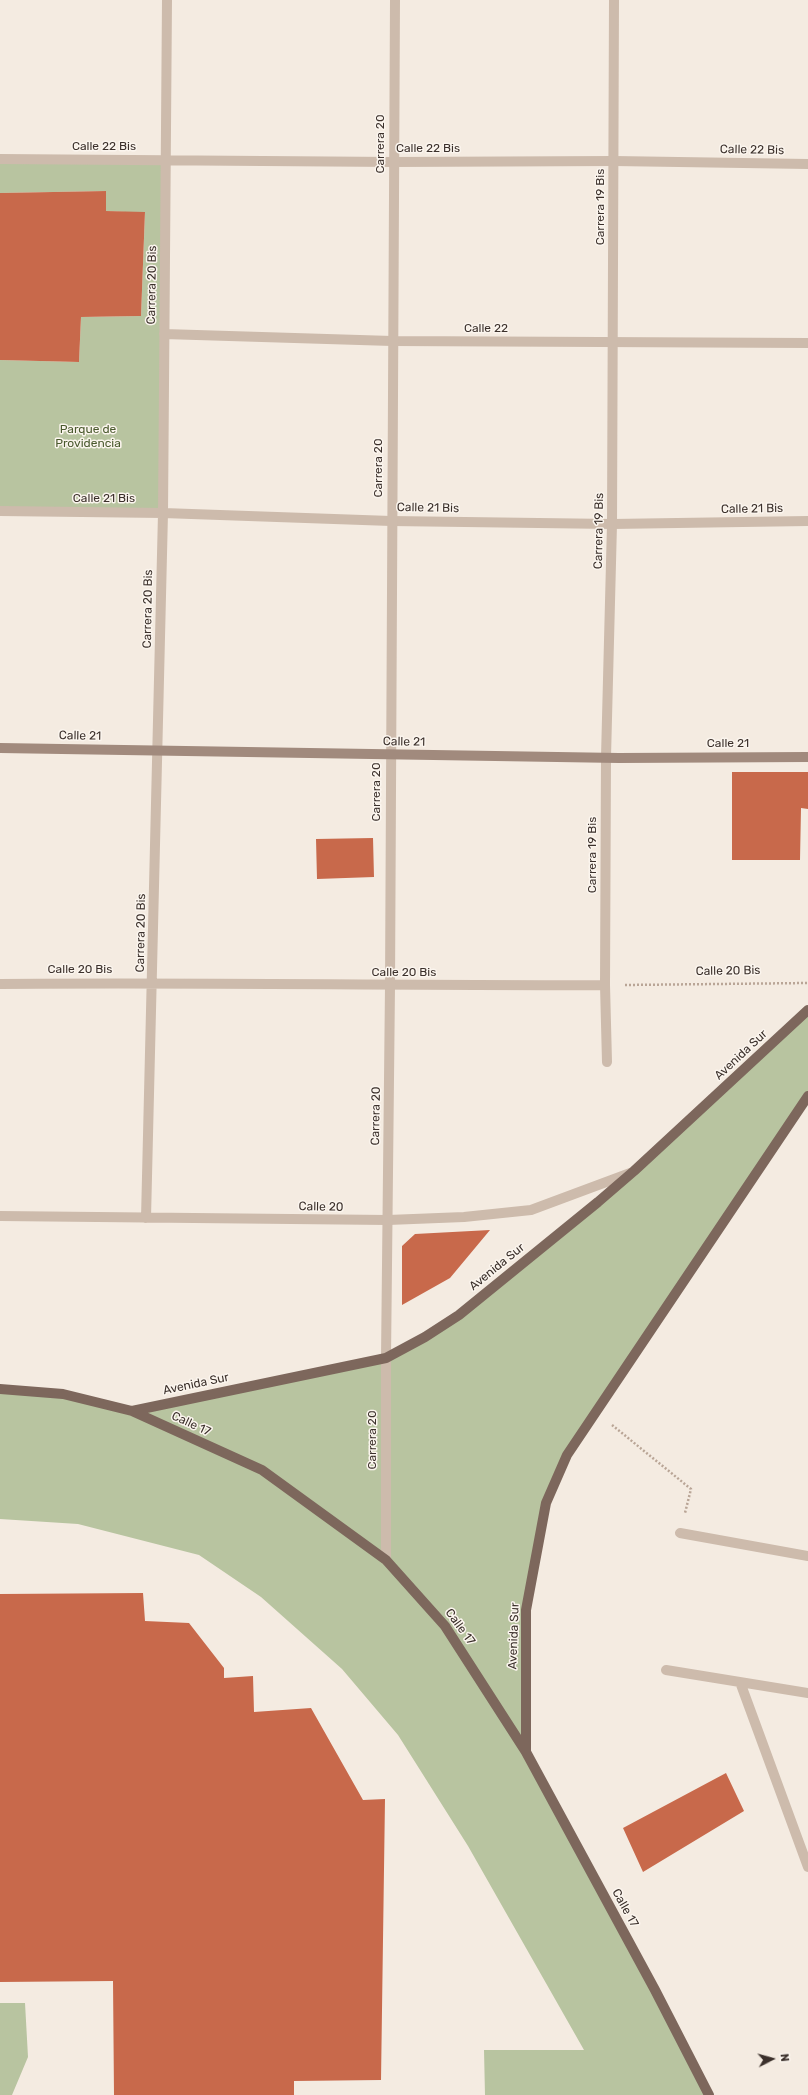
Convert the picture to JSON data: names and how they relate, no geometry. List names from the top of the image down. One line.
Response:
{"streets":{"main road":["Calle 21","Avenida Sur","Calle 17"],"street":["Carrera 20","Calle 22 Bis","Carrera 19 Bis","Carrera 20 Bis","Calle 22","Calle 21 Bis","Calle 20 Bis","Calle 20"]},"crossings":[["Carrera 20","Calle 22 Bis"],["Carrera 20","Calle 22"],["Carrera 20","Calle 21 Bis"],["Carrera 20","Calle 21"],["Carrera 20","Calle 20 Bis"],["Carrera 20","Avenida Sur"],["Carrera 20","Calle 20"],["Carrera 20","Calle 17"],["Calle 22 Bis","Carrera 19 Bis"],["Calle 22 Bis","Carrera 20 Bis"],["Carrera 19 Bis","Calle 22"],["Carrera 19 Bis","Calle 21 Bis"],["Carrera 19 Bis","Calle 21"],["Carrera 19 Bis","Calle 20 Bis"],["Carrera 20 Bis","Calle 22"],["Carrera 20 Bis","Calle 21 Bis"],["Carrera 20 Bis","Calle 21"],["Carrera 20 Bis","Calle 20 Bis"],["Carrera 20 Bis","Calle 20"],["Avenida Sur","Calle 20"],["Avenida Sur","Calle 17"]],"parks":["Parque de Providencia"],"north":"right"}
